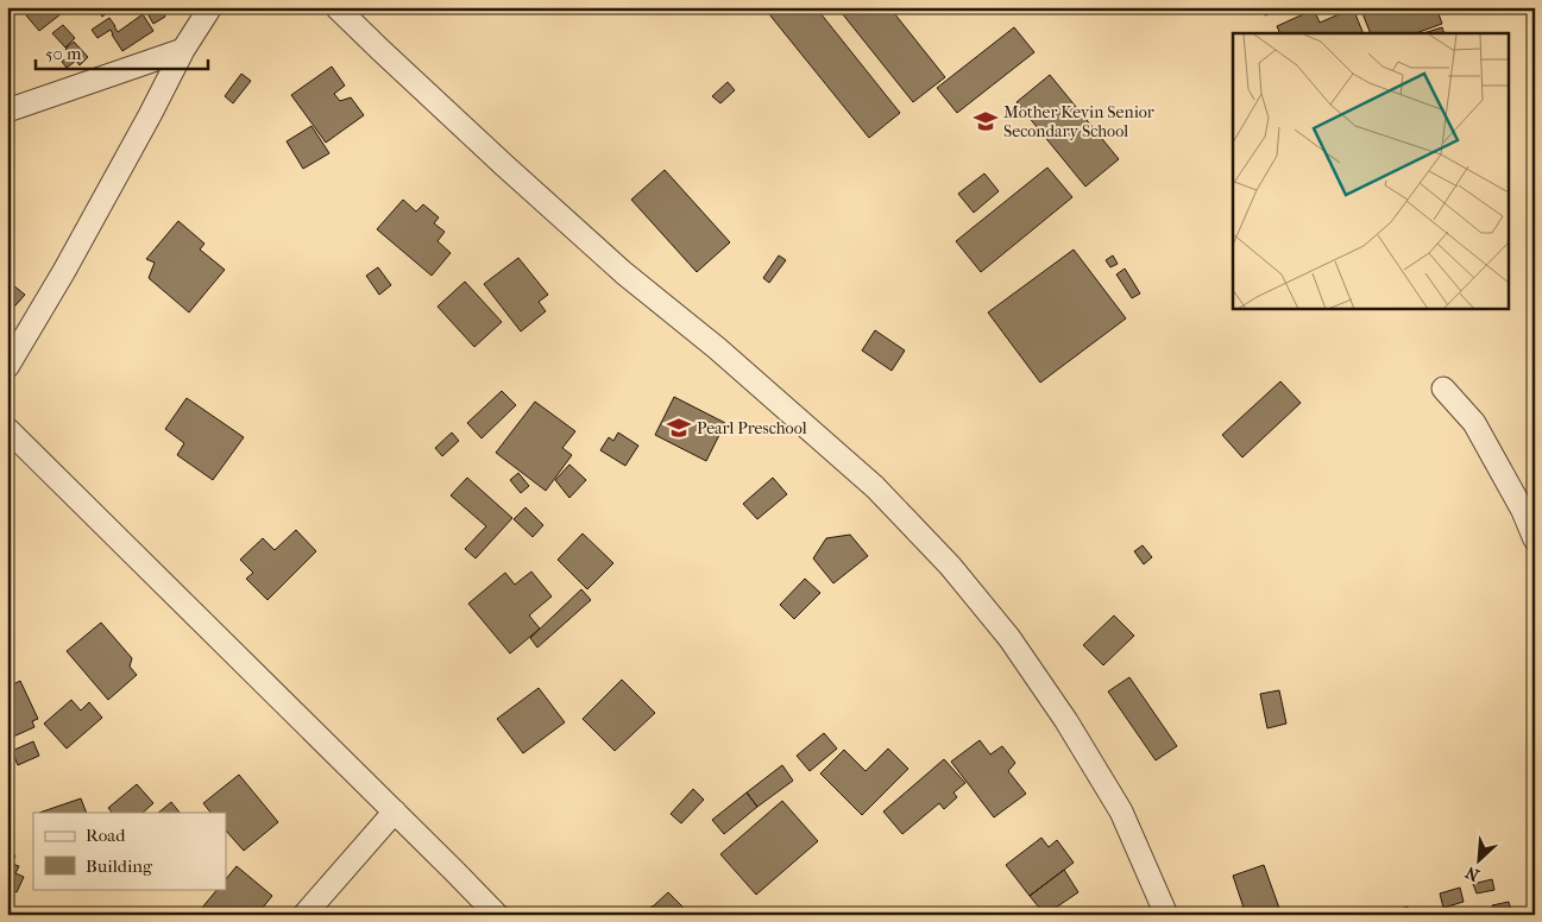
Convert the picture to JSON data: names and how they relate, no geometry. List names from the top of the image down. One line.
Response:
{"places":{"school or university":["Mother Kevin Senior Secondary School","Pearl Preschool"]},"legend":["Road","Building"],"scale_bar":"50 m","north":"bottom left"}
